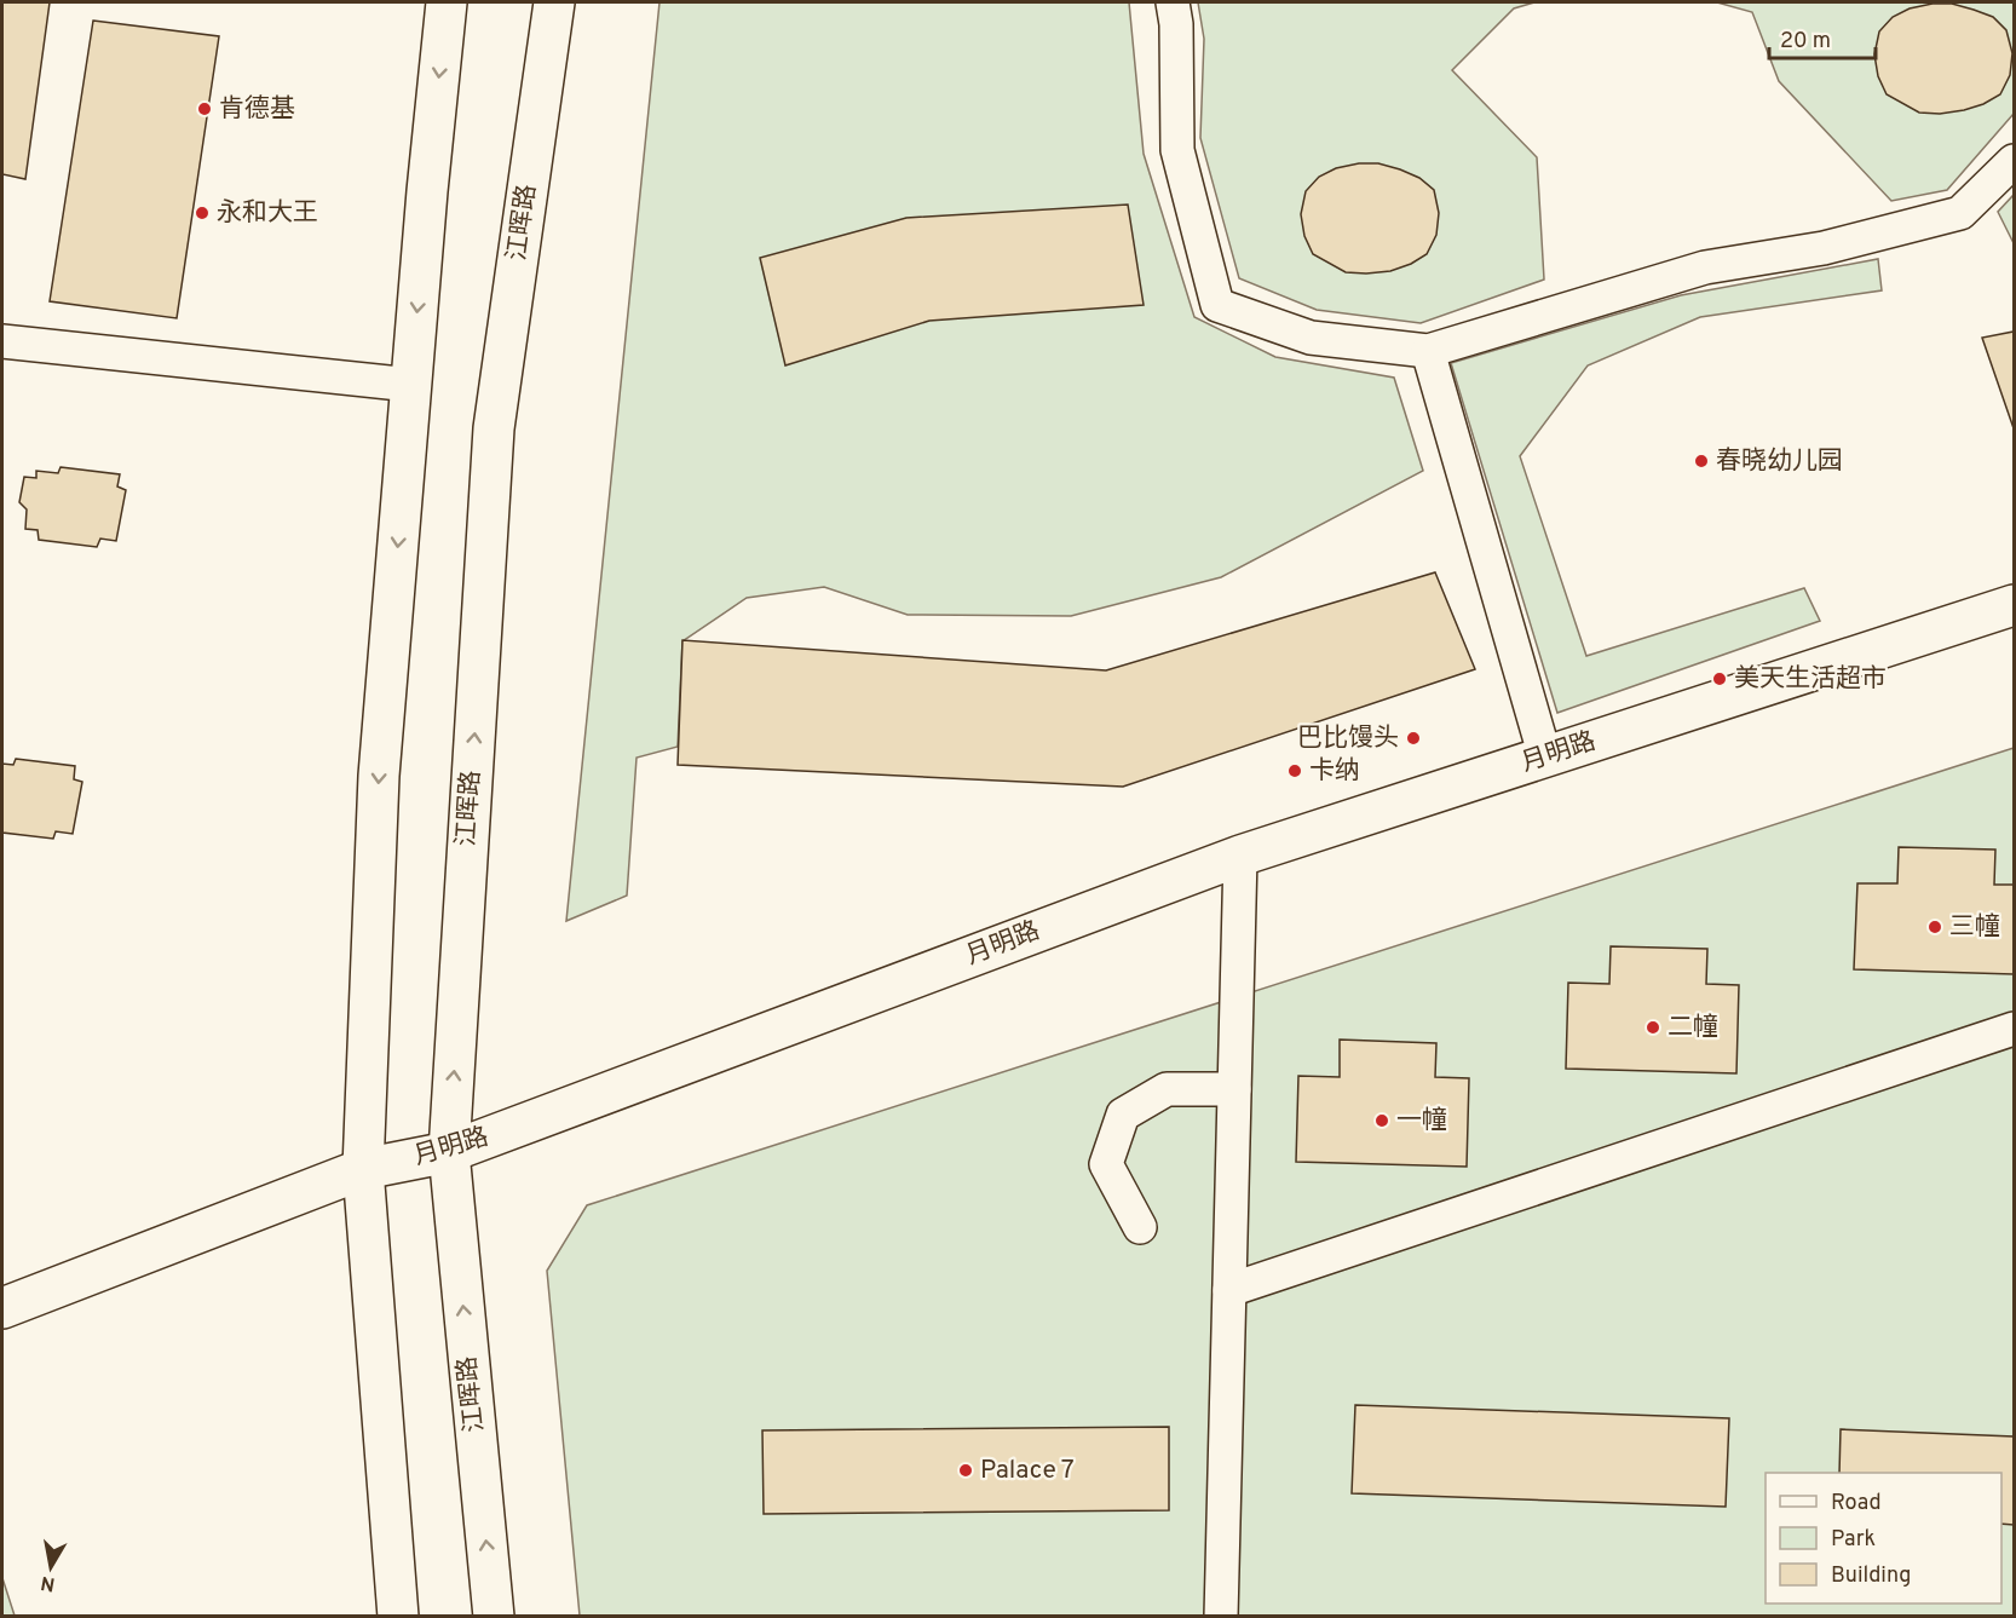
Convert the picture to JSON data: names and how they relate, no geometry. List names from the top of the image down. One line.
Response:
{"streets":{"main road":["江晖路","月明路"]},"crossings":[["江晖路","月明路"]],"places":["肯德基","永和大王","春晓幼儿园","美天生活超市","巴比馒头","卡纳","三幢","二幢","一幢","Palace 7"],"legend":["Road","Park","Building"],"scale_bar":"20 m","north":"bottom"}
